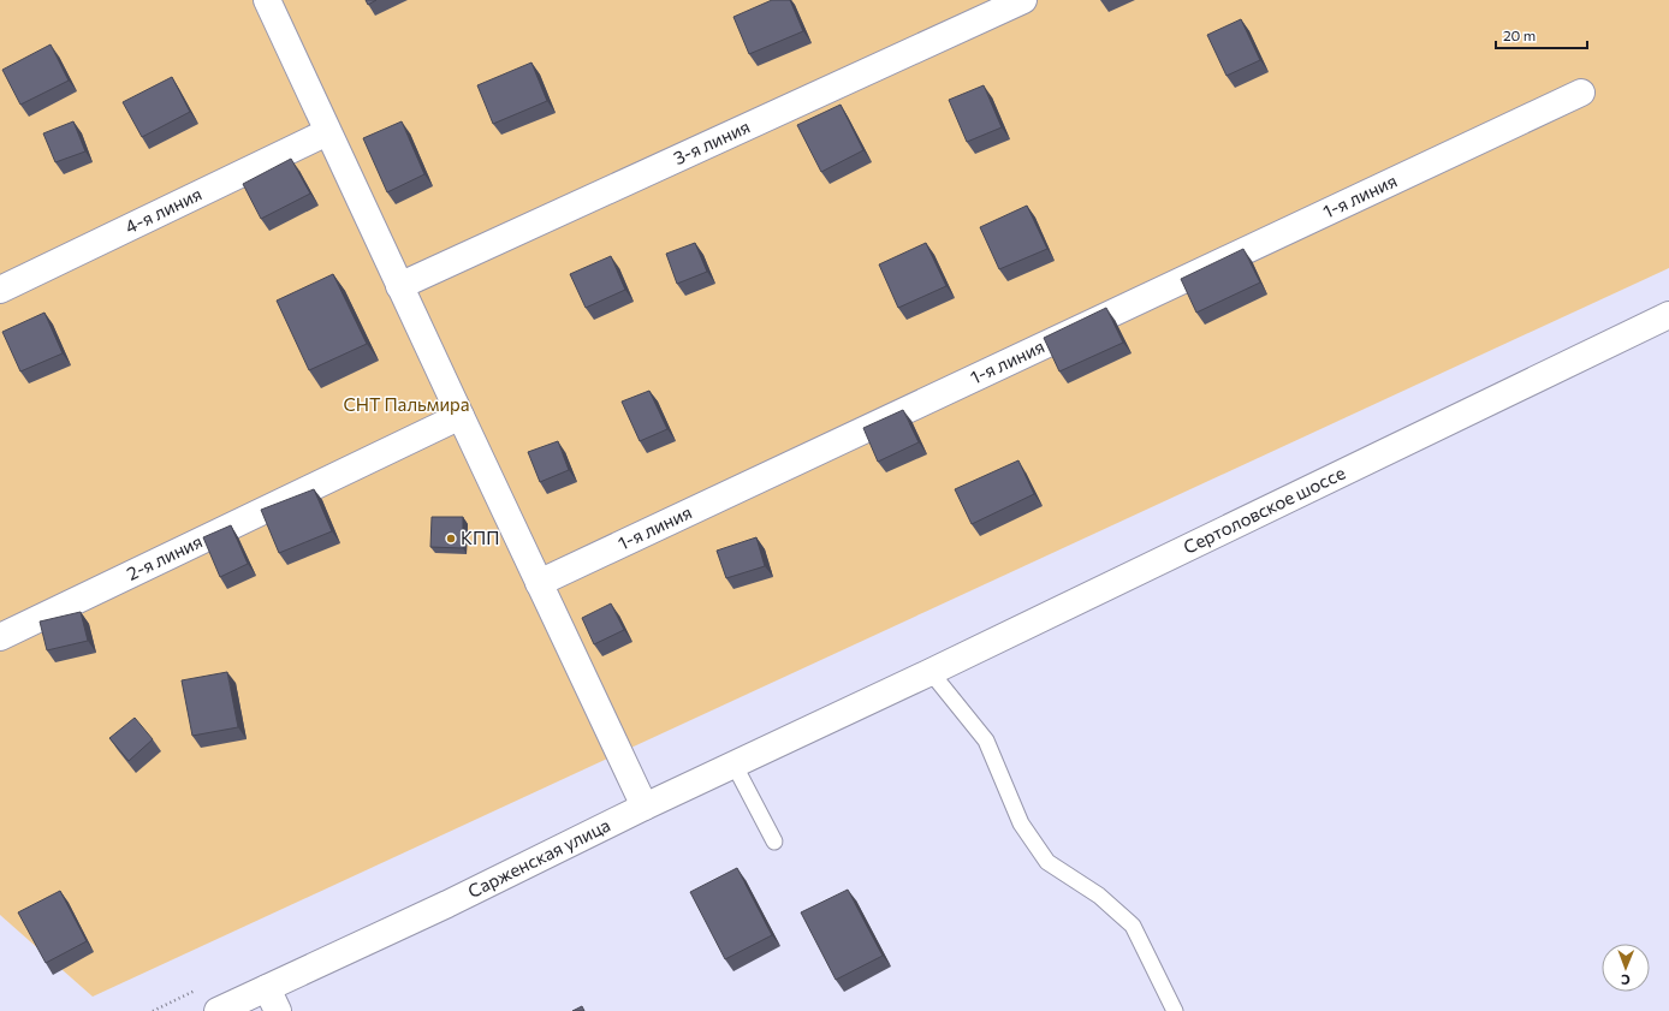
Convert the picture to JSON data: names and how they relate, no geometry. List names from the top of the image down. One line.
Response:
{"streets":{"street":["3-я линия","1-я линия","4-я линия","Сертоловское шоссе","2-я линия","Сарженская улица"]},"crossings":[["Сертоловское шоссе","Сарженская улица"]],"parks":["СНТ Пальмира"],"places":["КПП"],"scale_bar":"20 m","north":"bottom"}
